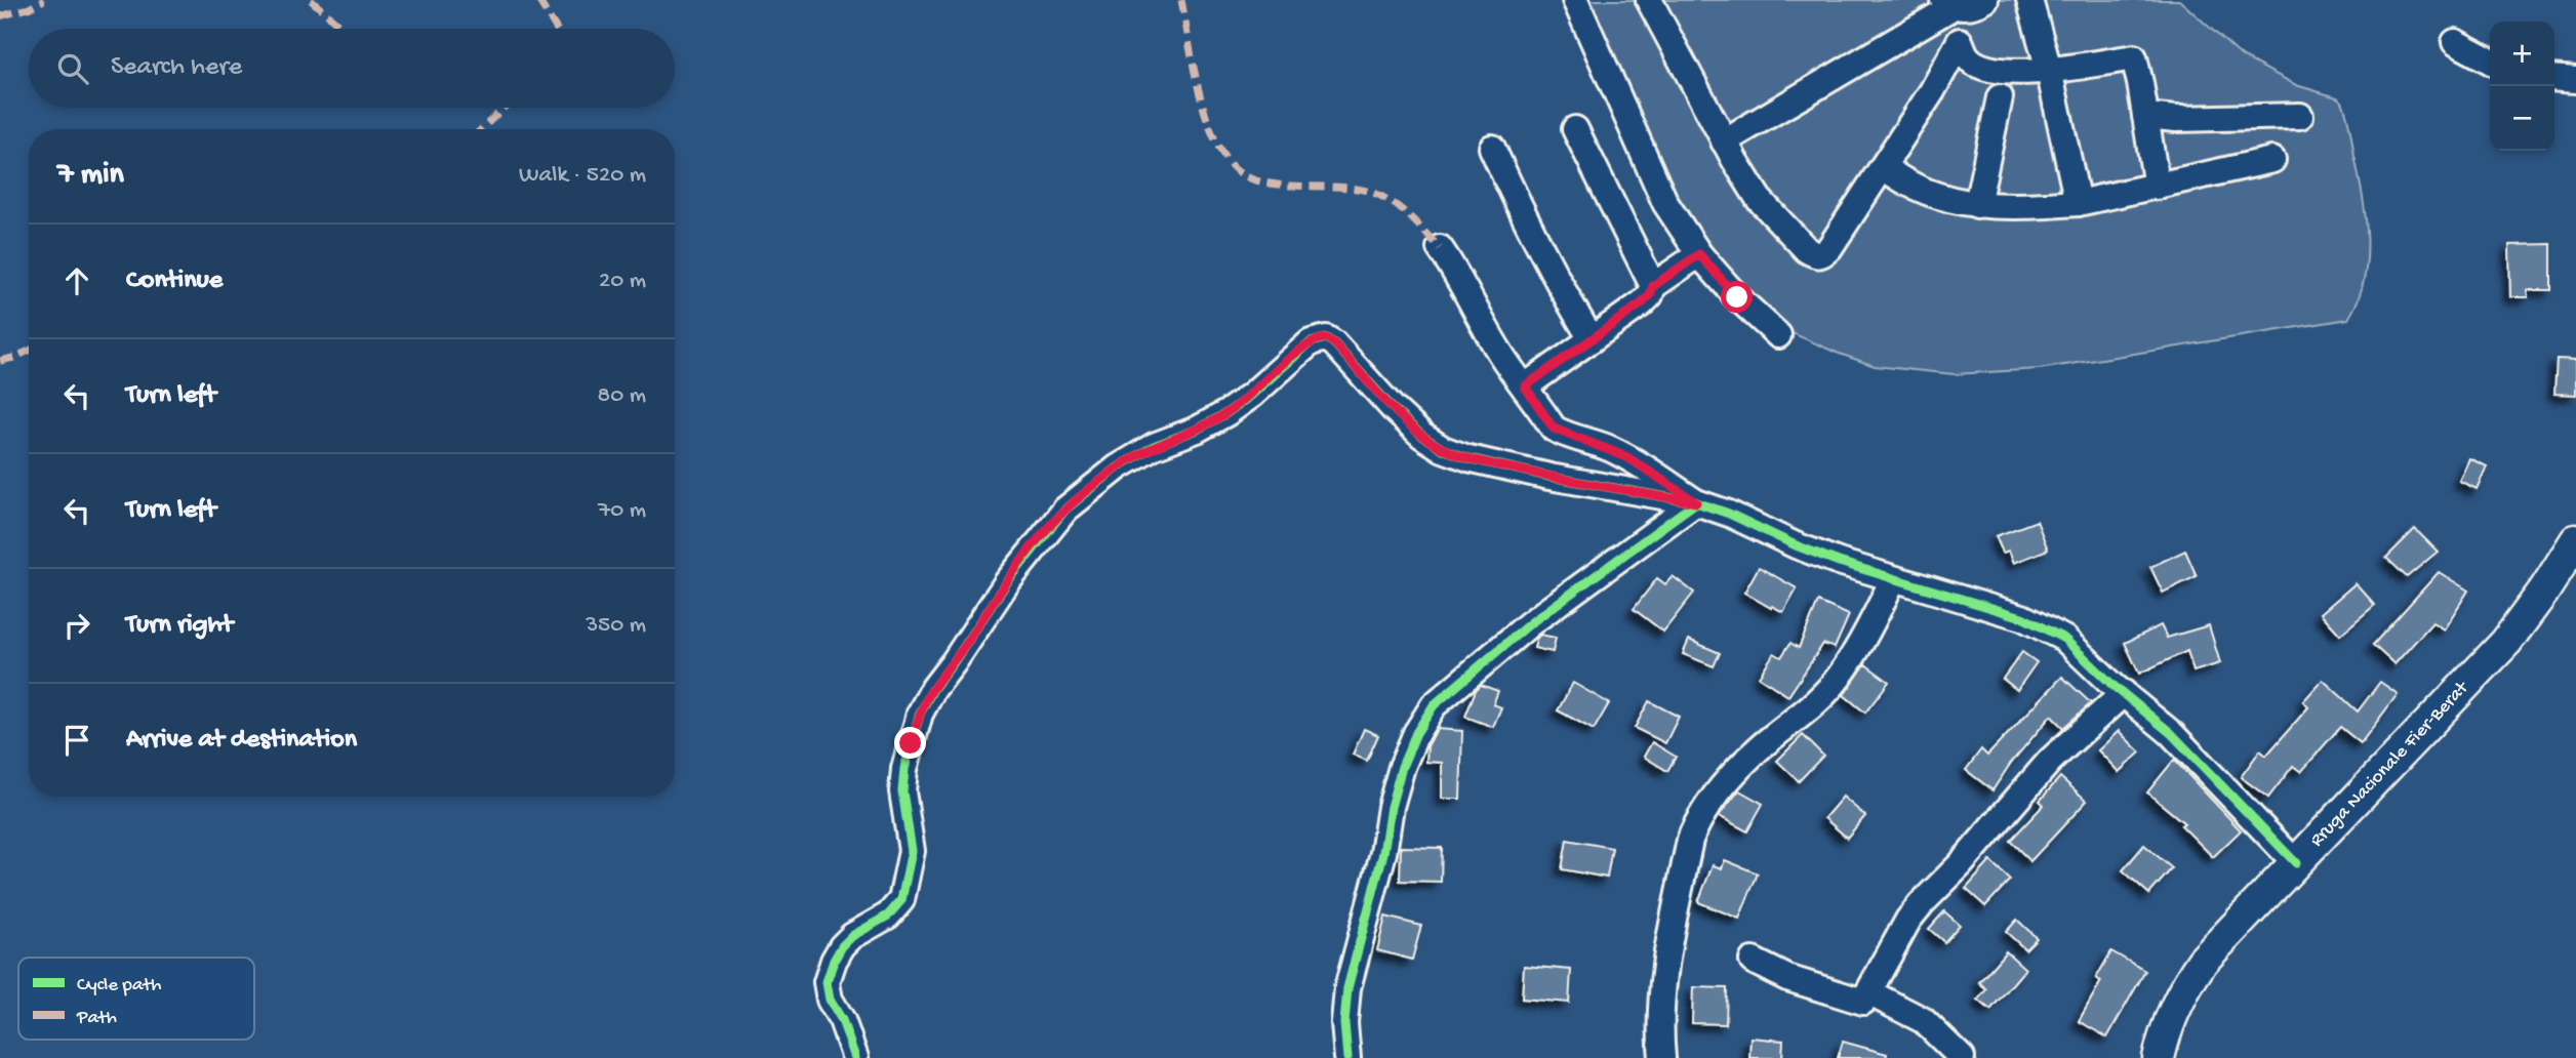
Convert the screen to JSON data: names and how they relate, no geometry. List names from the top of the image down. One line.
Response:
{"streets":{"main road":["Rruga Nacionale Fier-Berat"]},"legend":["Cycle path","Path"],"page":{"map_buttons":["+","−"],"search":"Search here","heading":["7 min","Walk · 520 m"],"list":[["Continue","20 m"],["Turn left","80 m"],["Turn left","70 m"],["Turn right","350 m"],"Arrive at destination"]}}
